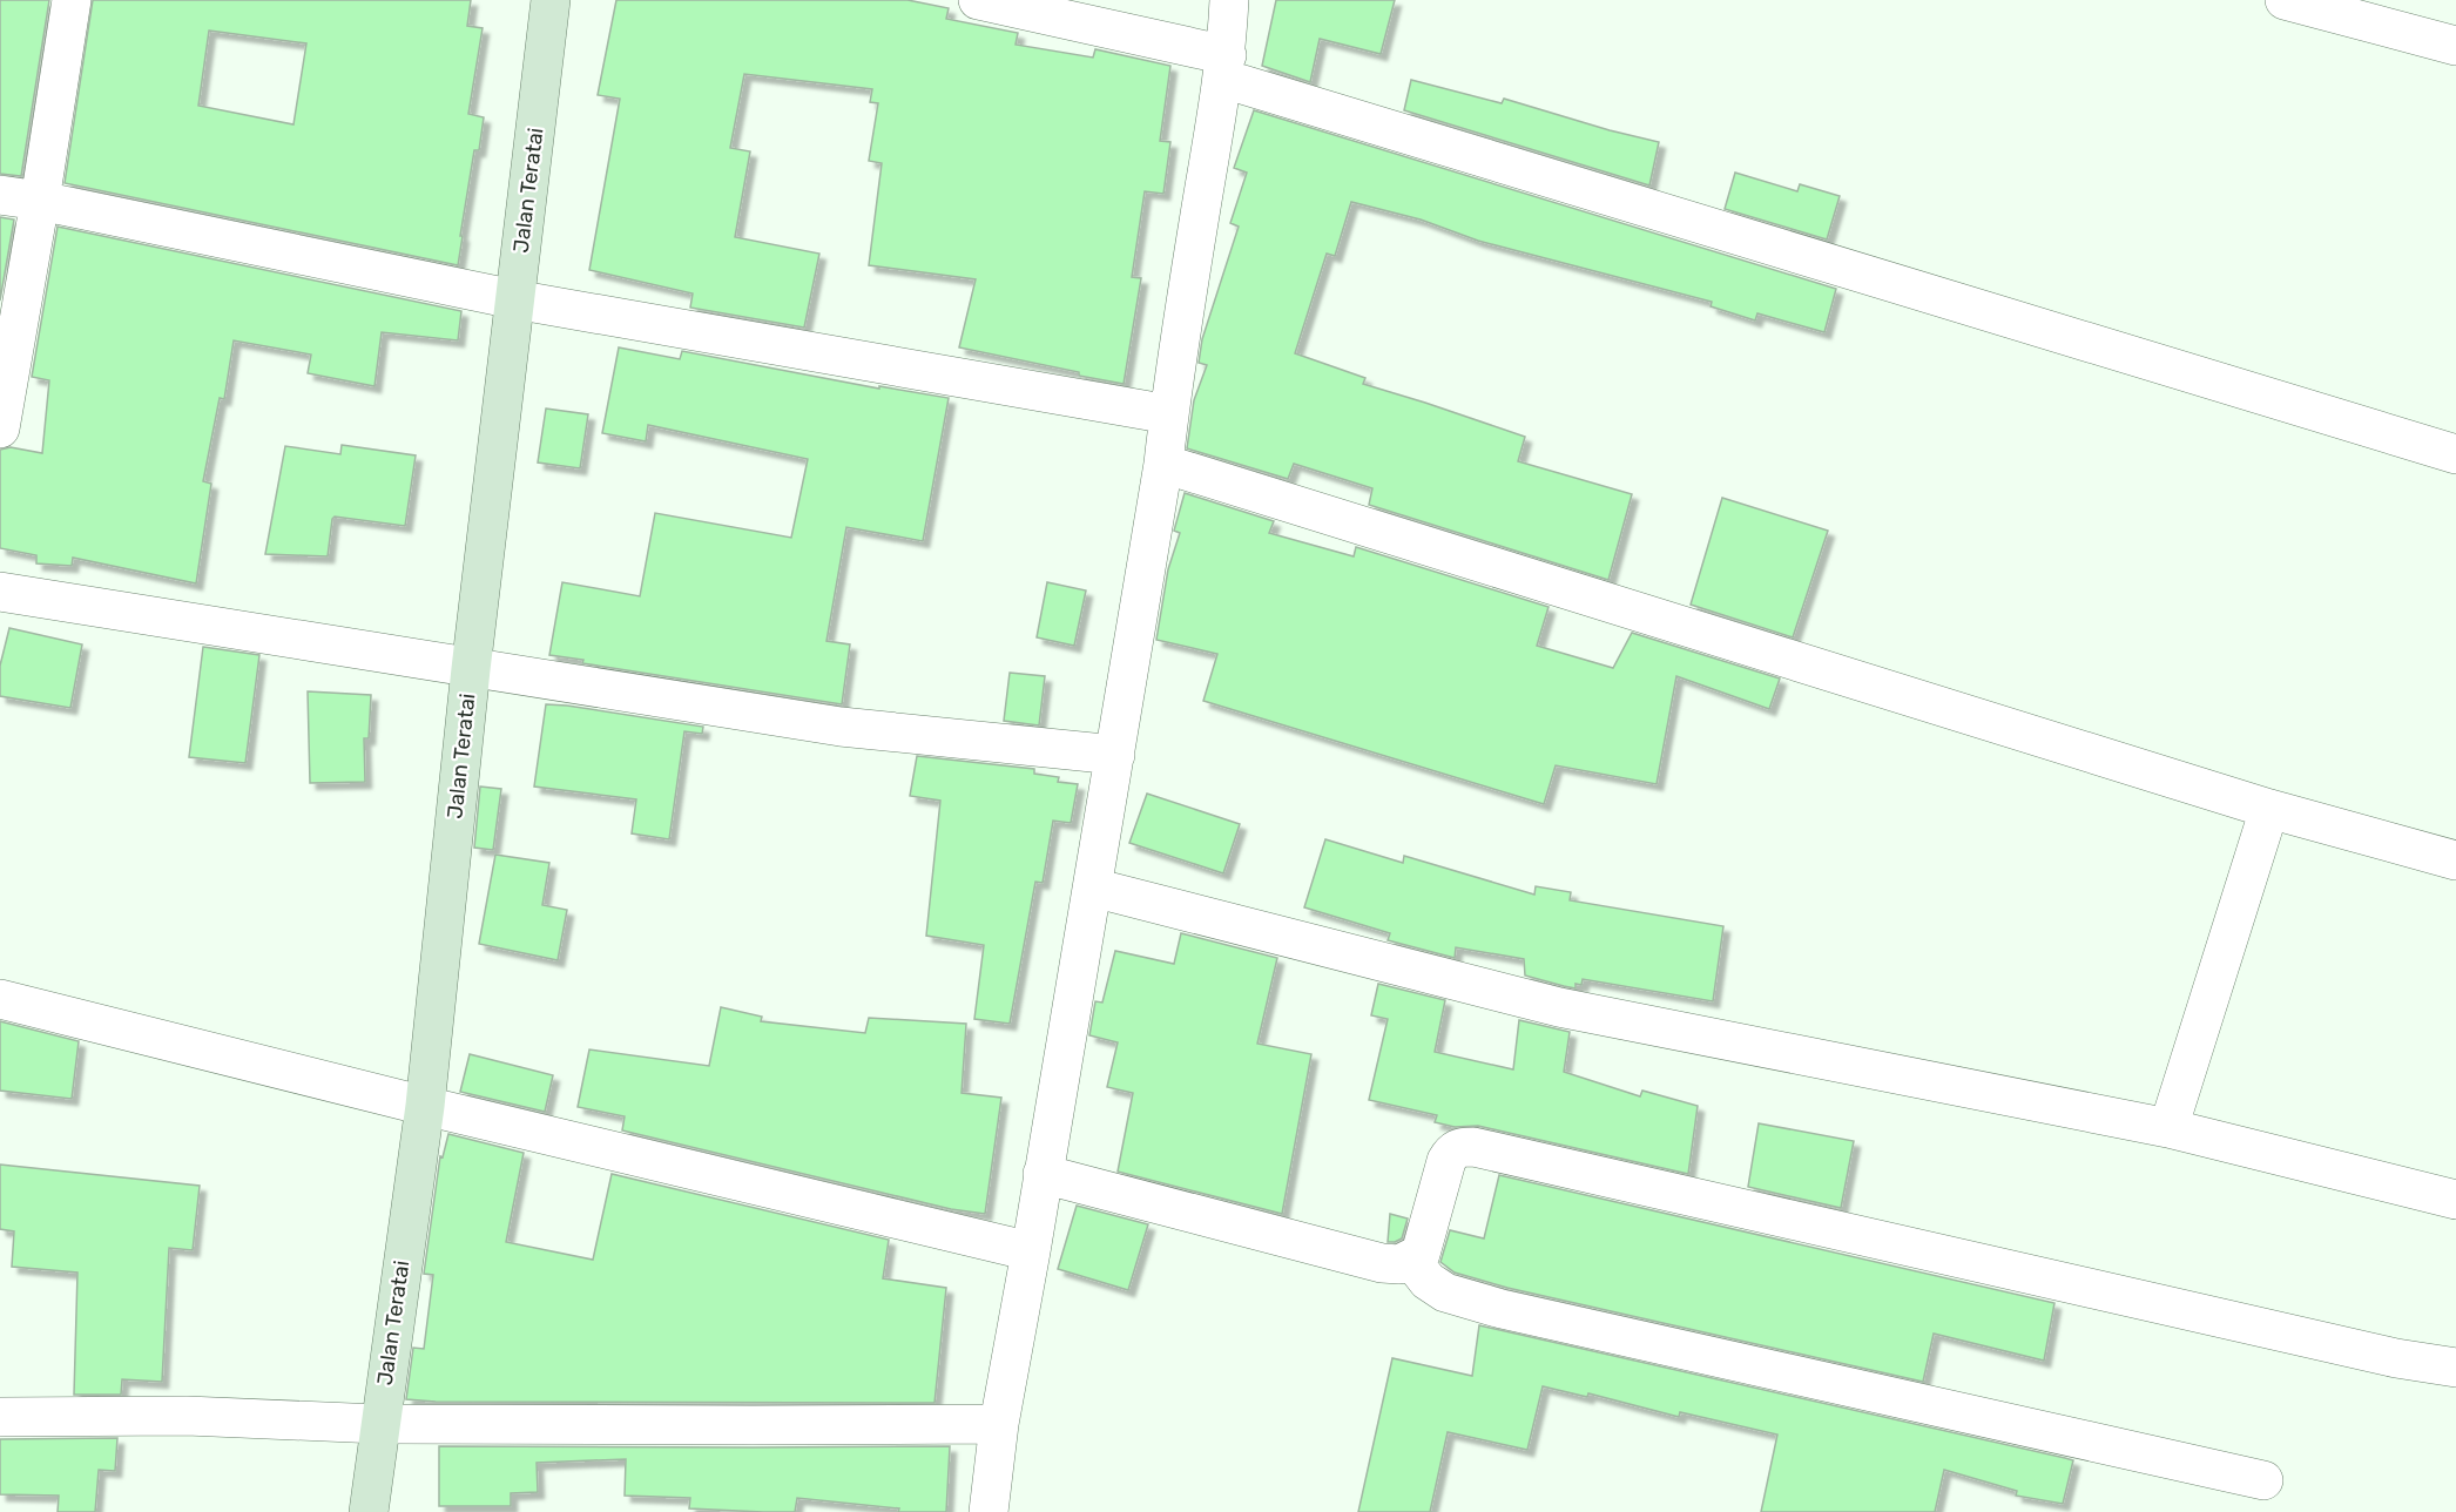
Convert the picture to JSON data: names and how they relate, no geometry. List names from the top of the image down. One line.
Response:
{"streets":{"street":["Jalan Teratai"]}}
